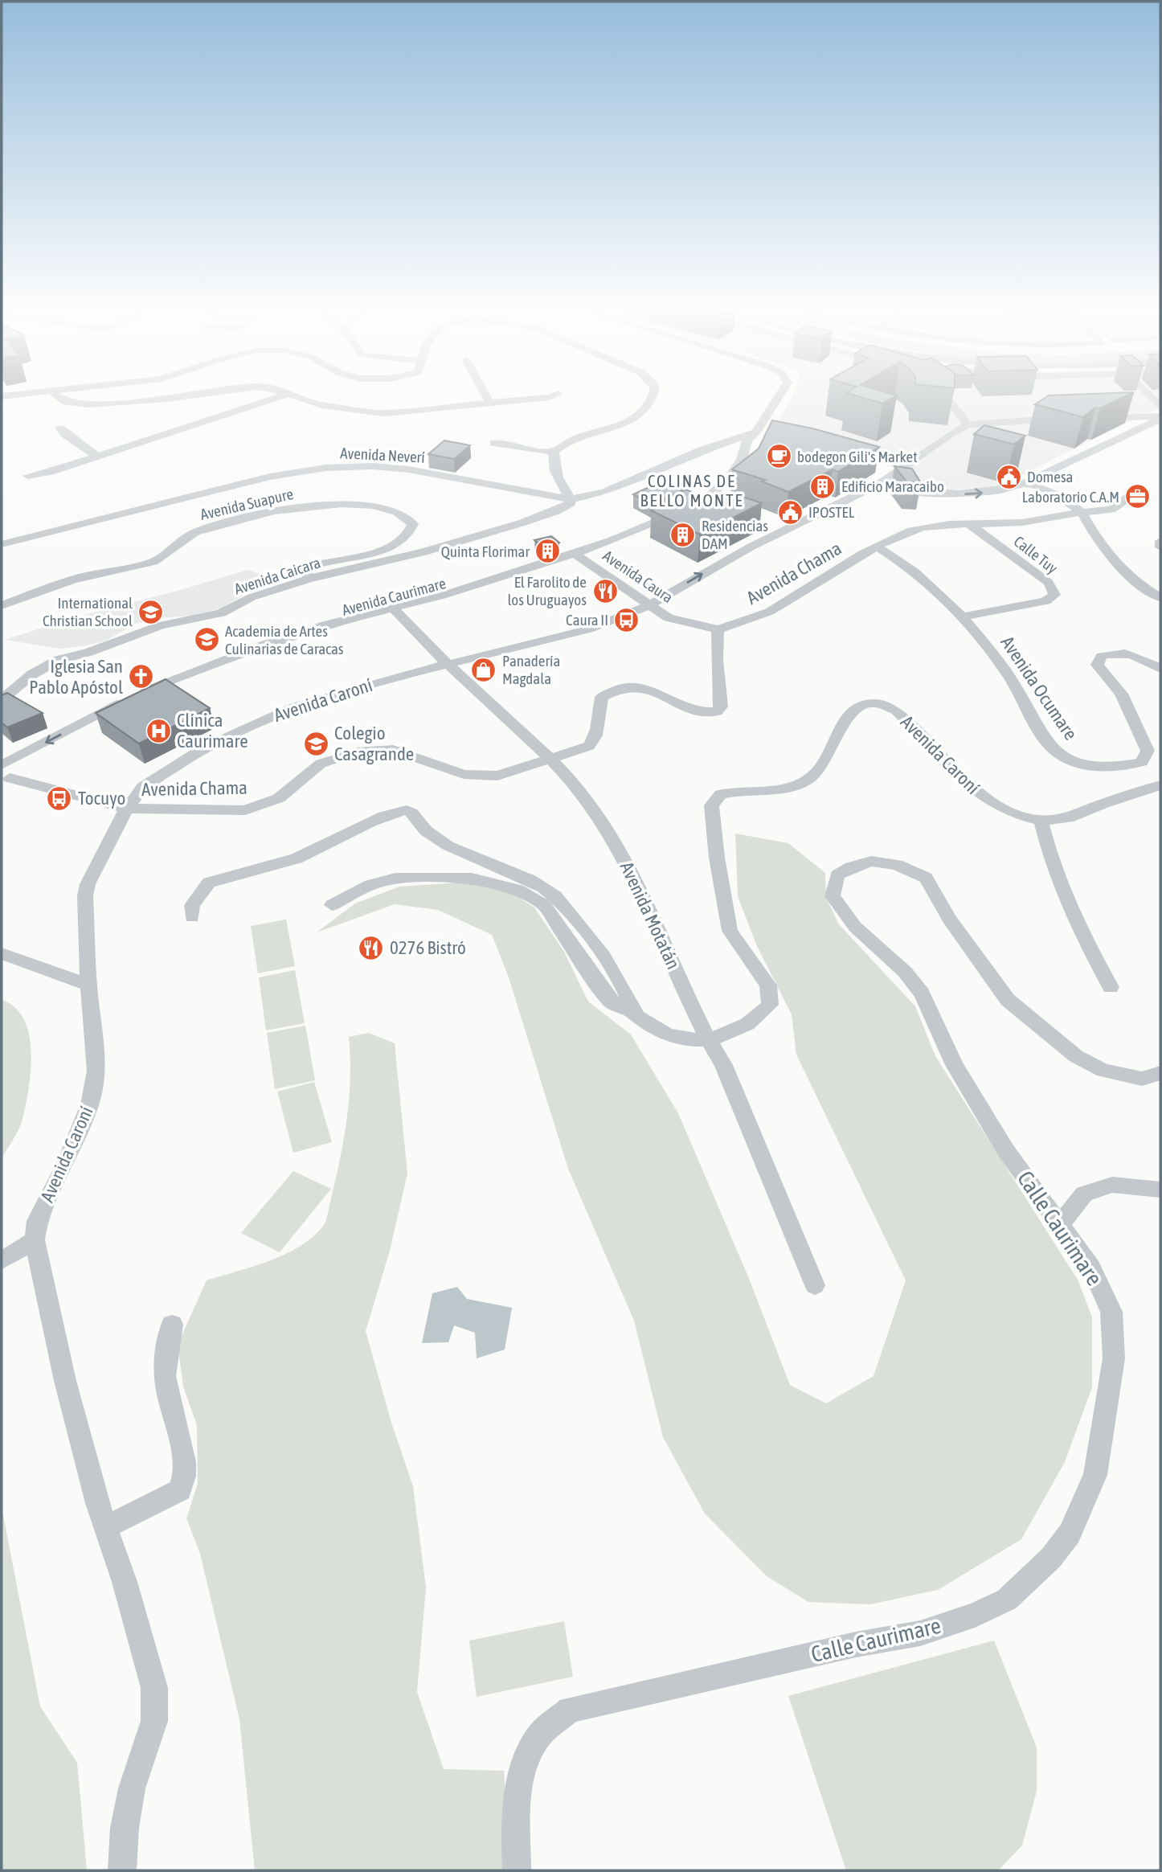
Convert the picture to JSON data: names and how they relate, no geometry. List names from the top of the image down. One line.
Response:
{"streets":{"street":["Avenida Neverí","Avenida Suapure","Calle Tuy","Avenida Chama","Avenida Caicara","Avenida Caura","Avenida Caurimare","Avenida Ocumare","Avenida Caroní","Avenida Motatán","Calle Caurimare"]},"crossings":[["Avenida Neverí","Avenida Caicara"],["Avenida Neverí","Avenida Caurimare"],["Avenida Suapure","Avenida Caicara"],["Calle Tuy","Avenida Chama"],["Calle Tuy","Avenida Ocumare"],["Avenida Chama","Avenida Caura"],["Avenida Chama","Avenida Caurimare"],["Avenida Chama","Avenida Ocumare"],["Avenida Chama","Avenida Caroní"],["Avenida Chama","Avenida Motatán"],["Avenida Caura","Avenida Caurimare"],["Avenida Caura","Avenida Caroní"],["Avenida Caurimare","Avenida Motatán"],["Avenida Caroní","Avenida Motatán"]],"districts":["COLINAS DE BELLO MONTE"],"places":{"cafe":["bodegon Gili's Market"],"public building":["Domesa","IPOSTEL"],"building":["Edificio Maracaibo","Residencias DAM","Quinta Florimar"],"office":["Laboratorio C.A.M"],"restaurant":["El Farolito de los Uruguayos","0276 Bistró"],"school or university":["International Christian School","Academia de Artes Culinarias de Caracas","Colegio Casagrande"],"bus stop":["Caura II","Tocuyo"],"shop":["Panadería Magdala"],"church":["Iglesia San Pablo Apóstol"],"hospital":["Clínica Caurimare"]}}
